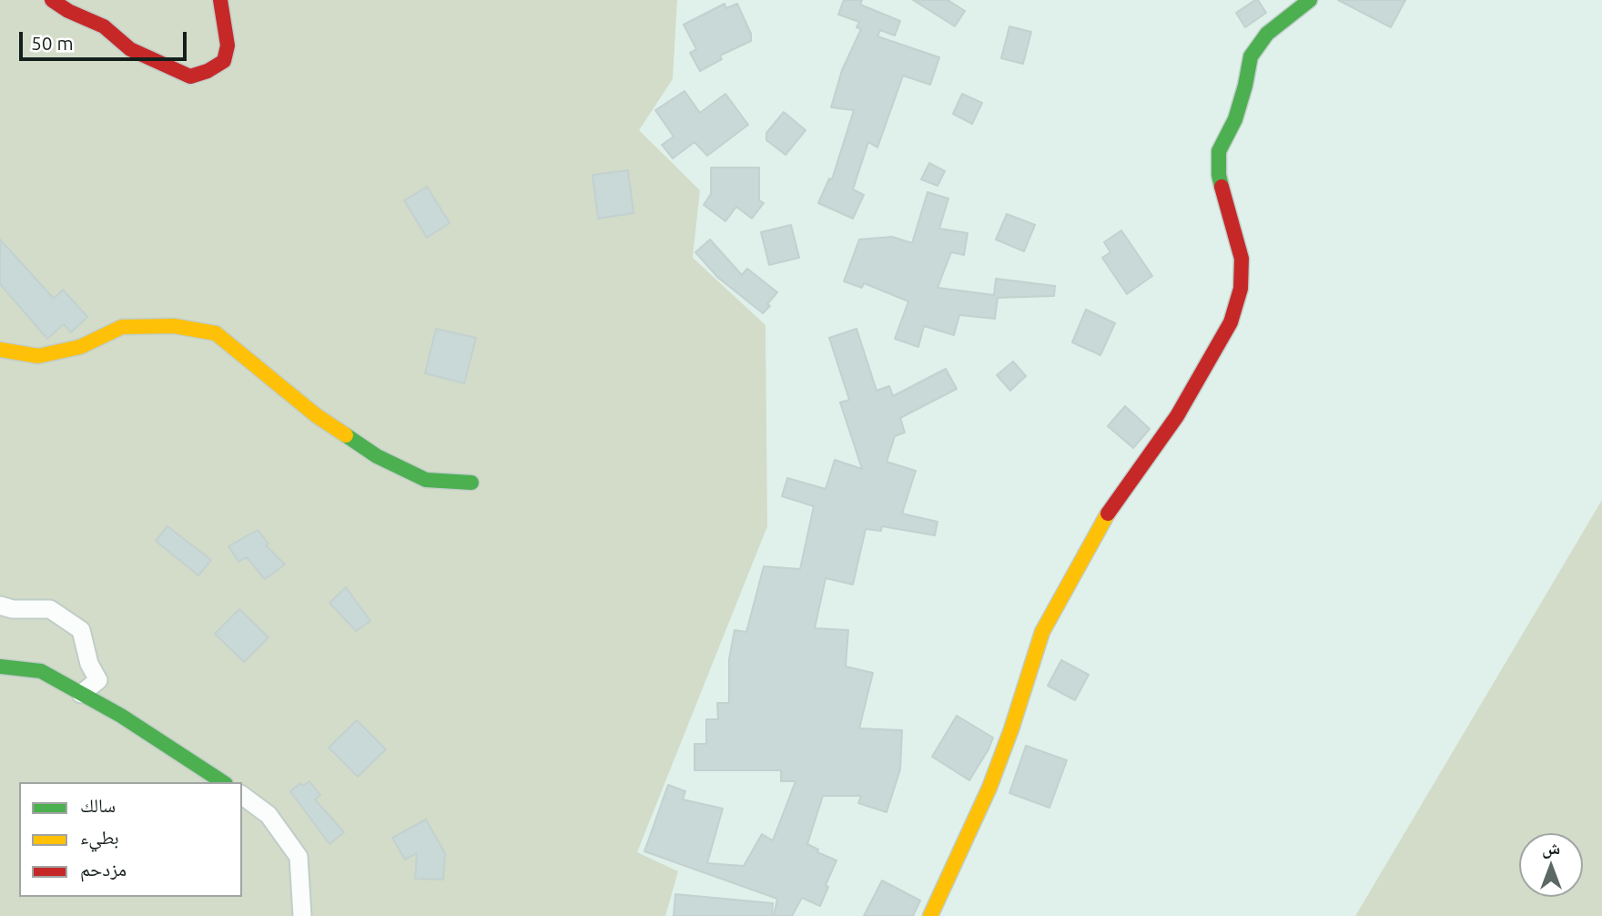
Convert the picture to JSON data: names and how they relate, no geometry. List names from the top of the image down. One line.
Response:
{"legend":["سالك","بطيء","مزدحم"],"scale_bar":"50 m","north":"top"}
